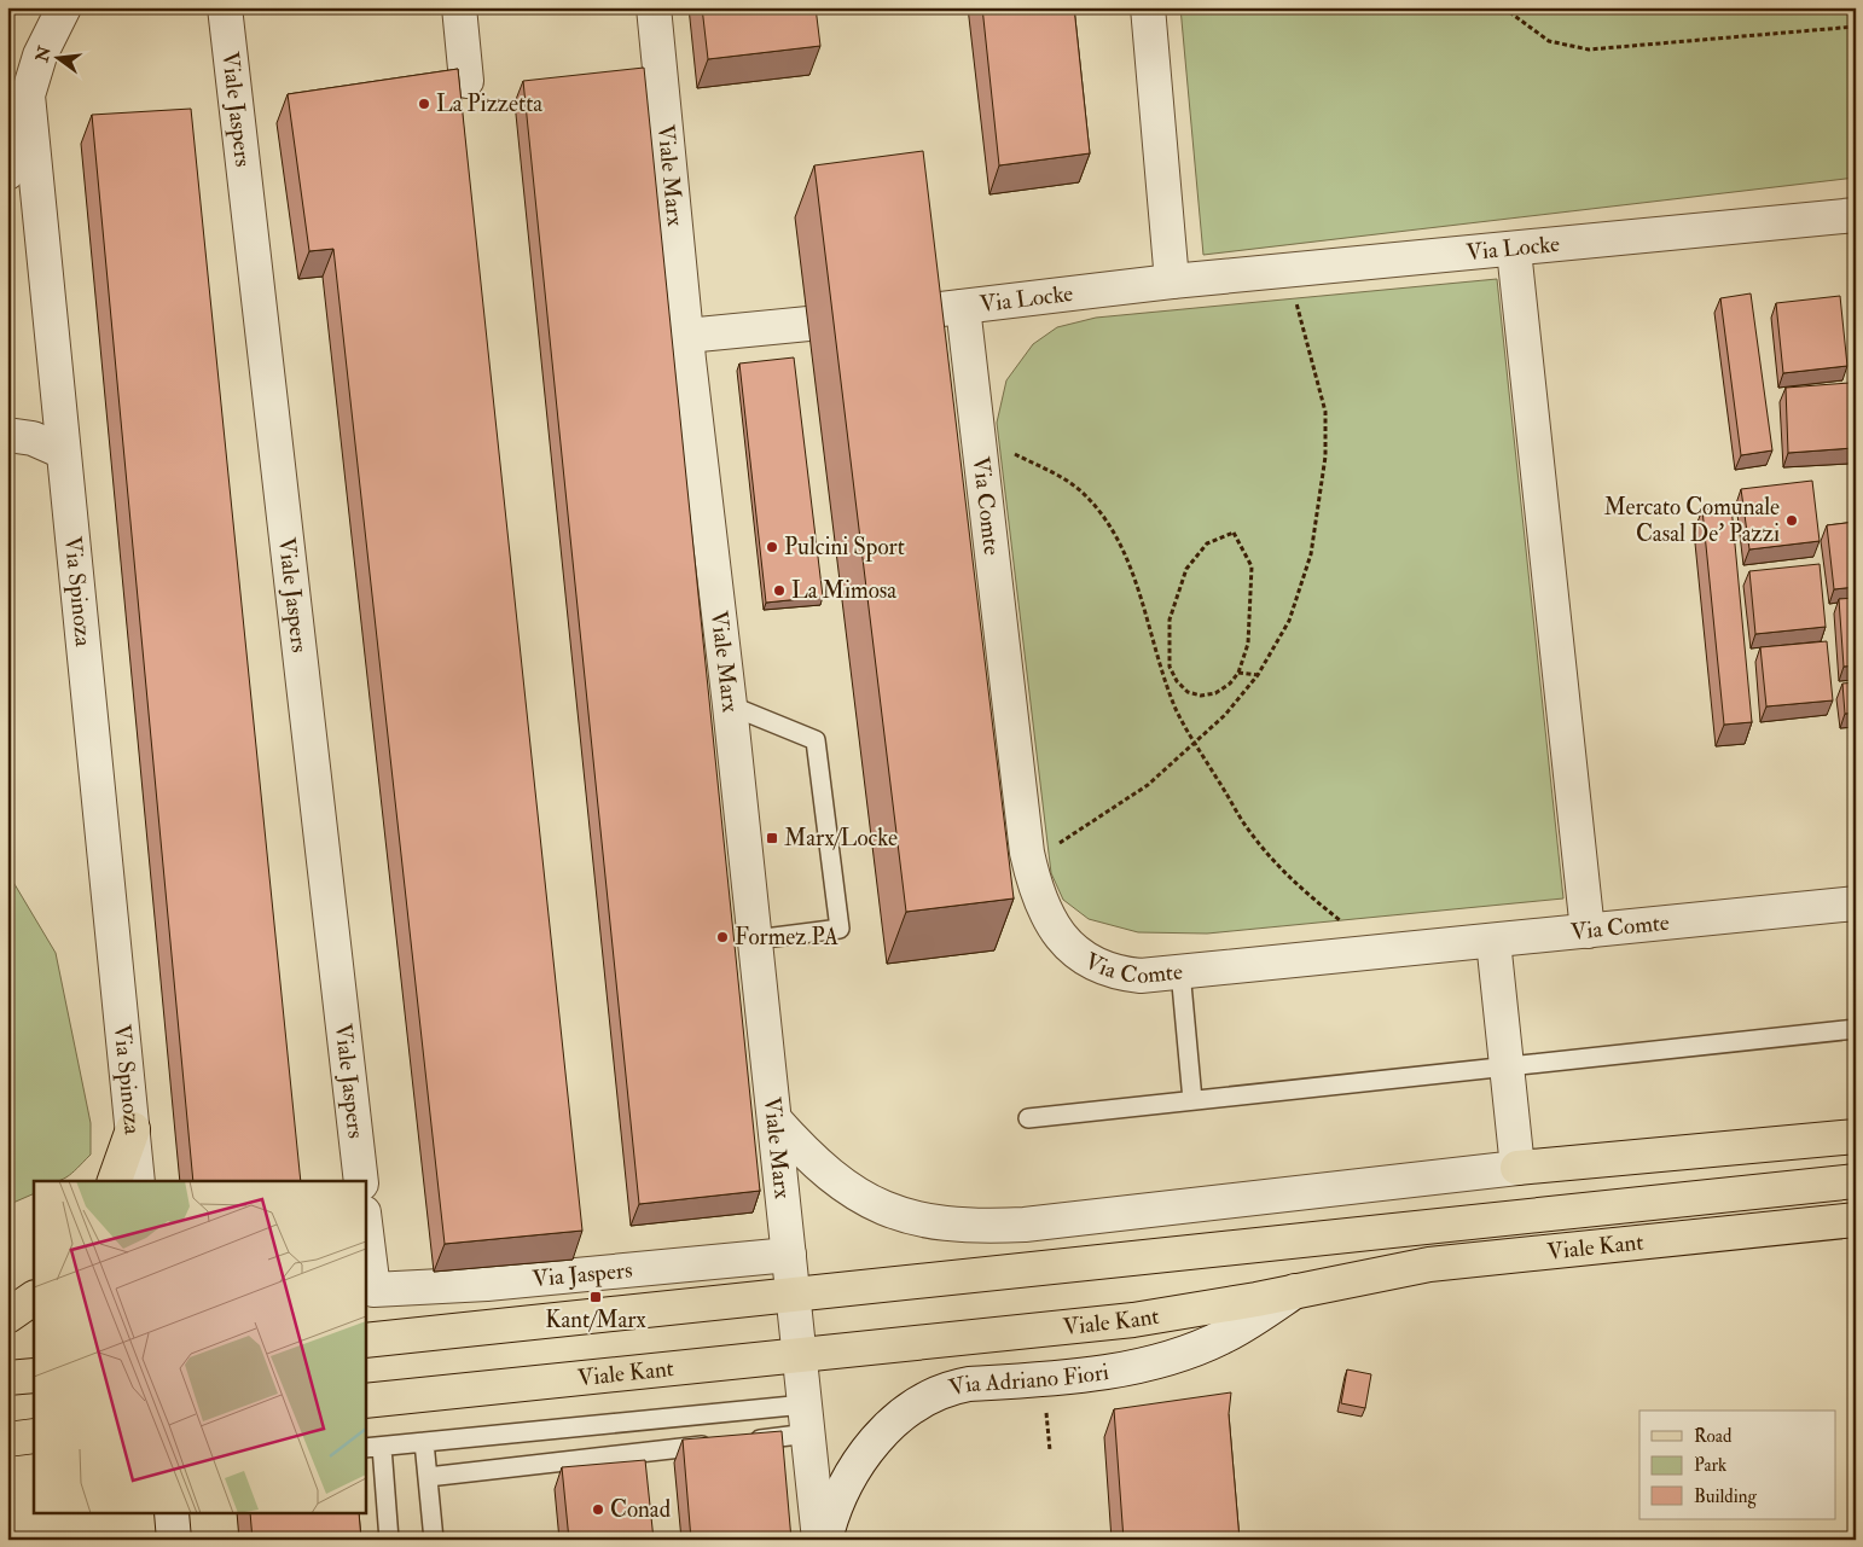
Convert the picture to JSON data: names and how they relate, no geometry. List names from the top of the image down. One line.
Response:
{"streets":{"main road":["Viale Kant"],"street":["Viale Jaspers","Viale Marx","Via Locke","Via Comte","Via Spinoza","Via Jaspers","Via Adriano Fiori"]},"crossings":[["Viale Marx","Viale Kant"],["Viale Marx","Via Jaspers"],["Via Locke","Via Comte"],["Viale Kant","Via Adriano Fiori"]],"places":{"other":["La Pizzetta","Mercato Comunale Casal De' Pazzi","Pulcini Sport","La Mimosa","Formez PA","Conad"],"transit":["Marx/Locke","Kant/Marx"]},"legend":["Road","Park","Building"],"north":"left"}
